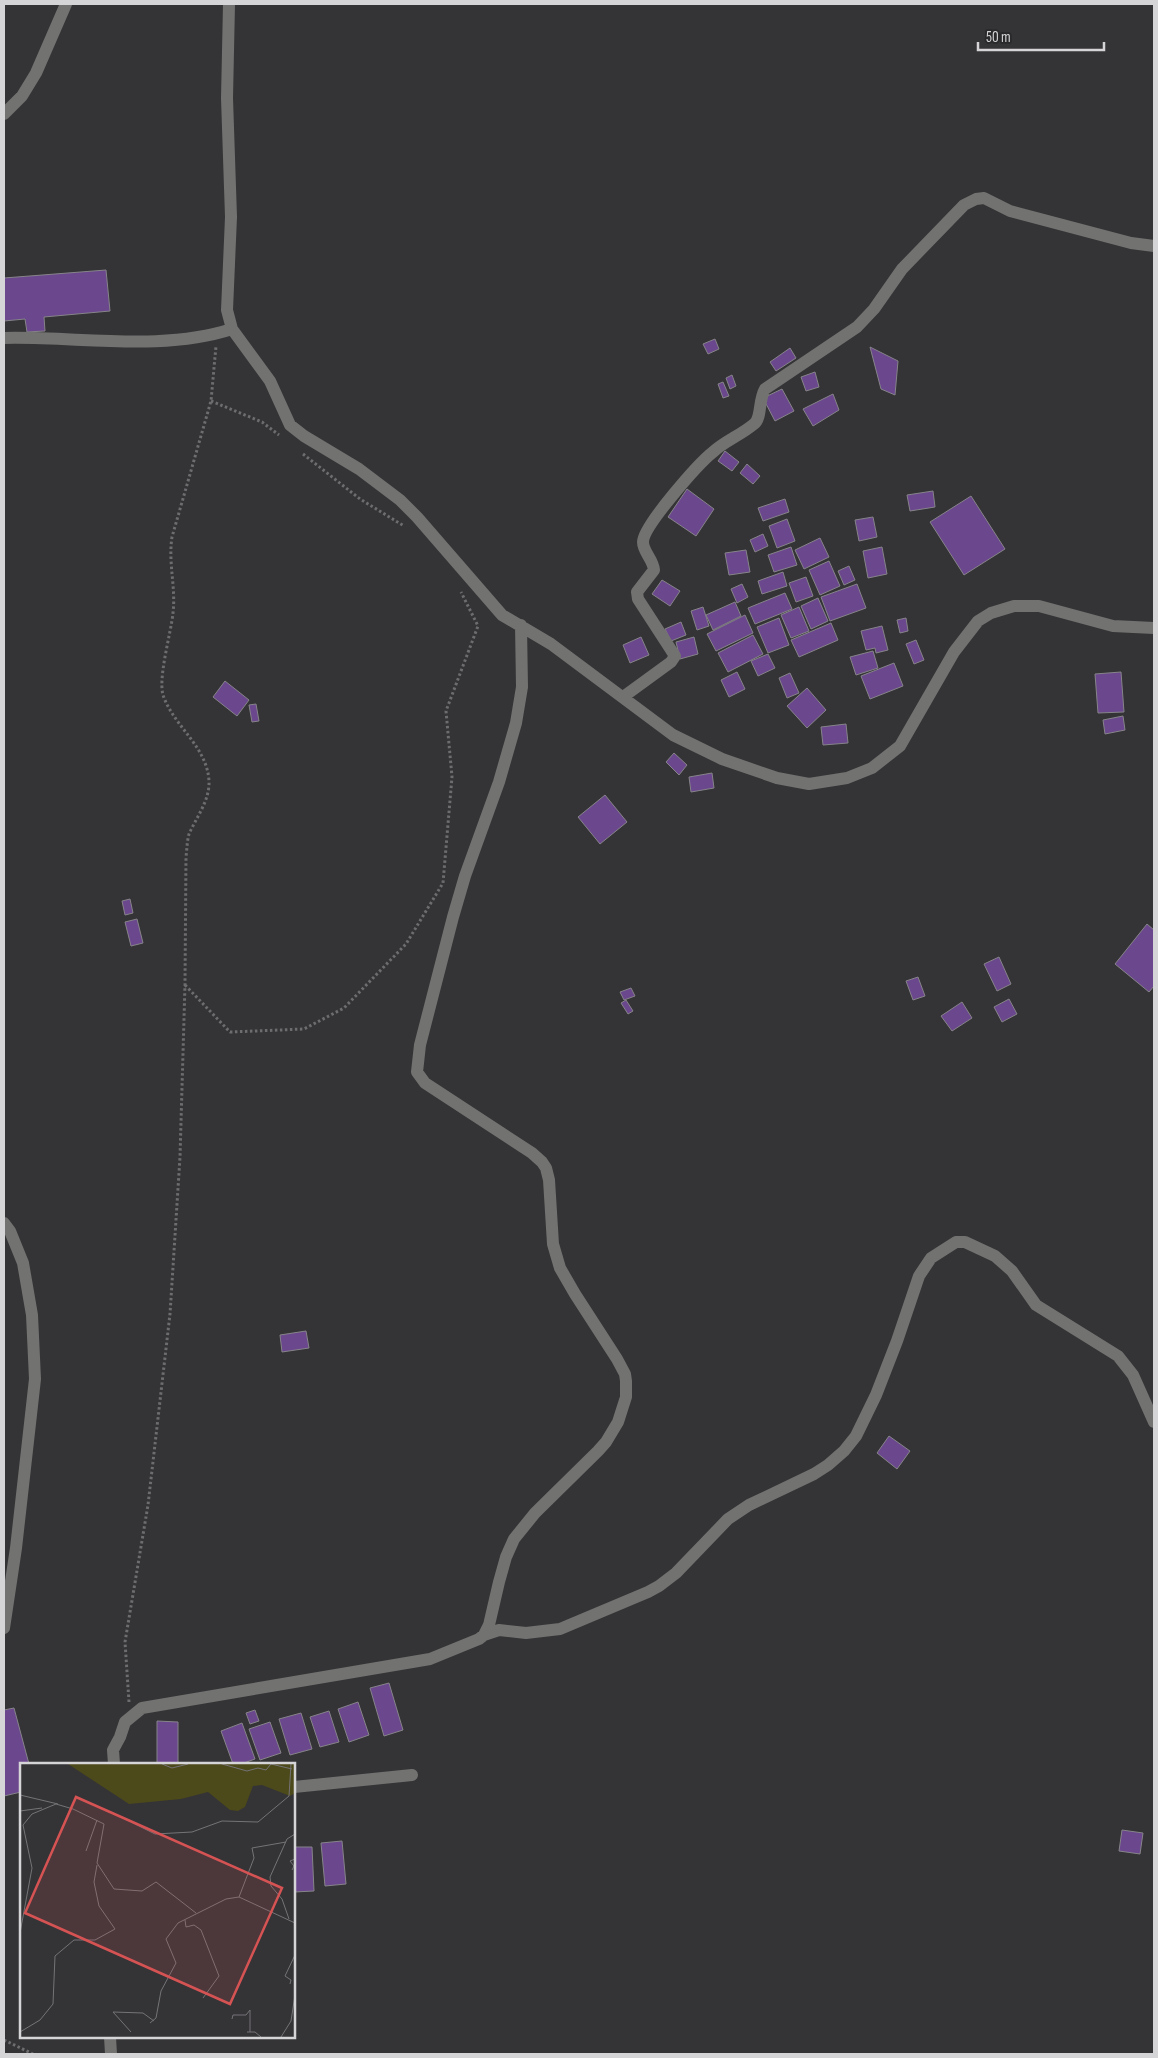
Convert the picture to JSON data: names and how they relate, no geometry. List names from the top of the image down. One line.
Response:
{"scale_bar":"50 m"}
